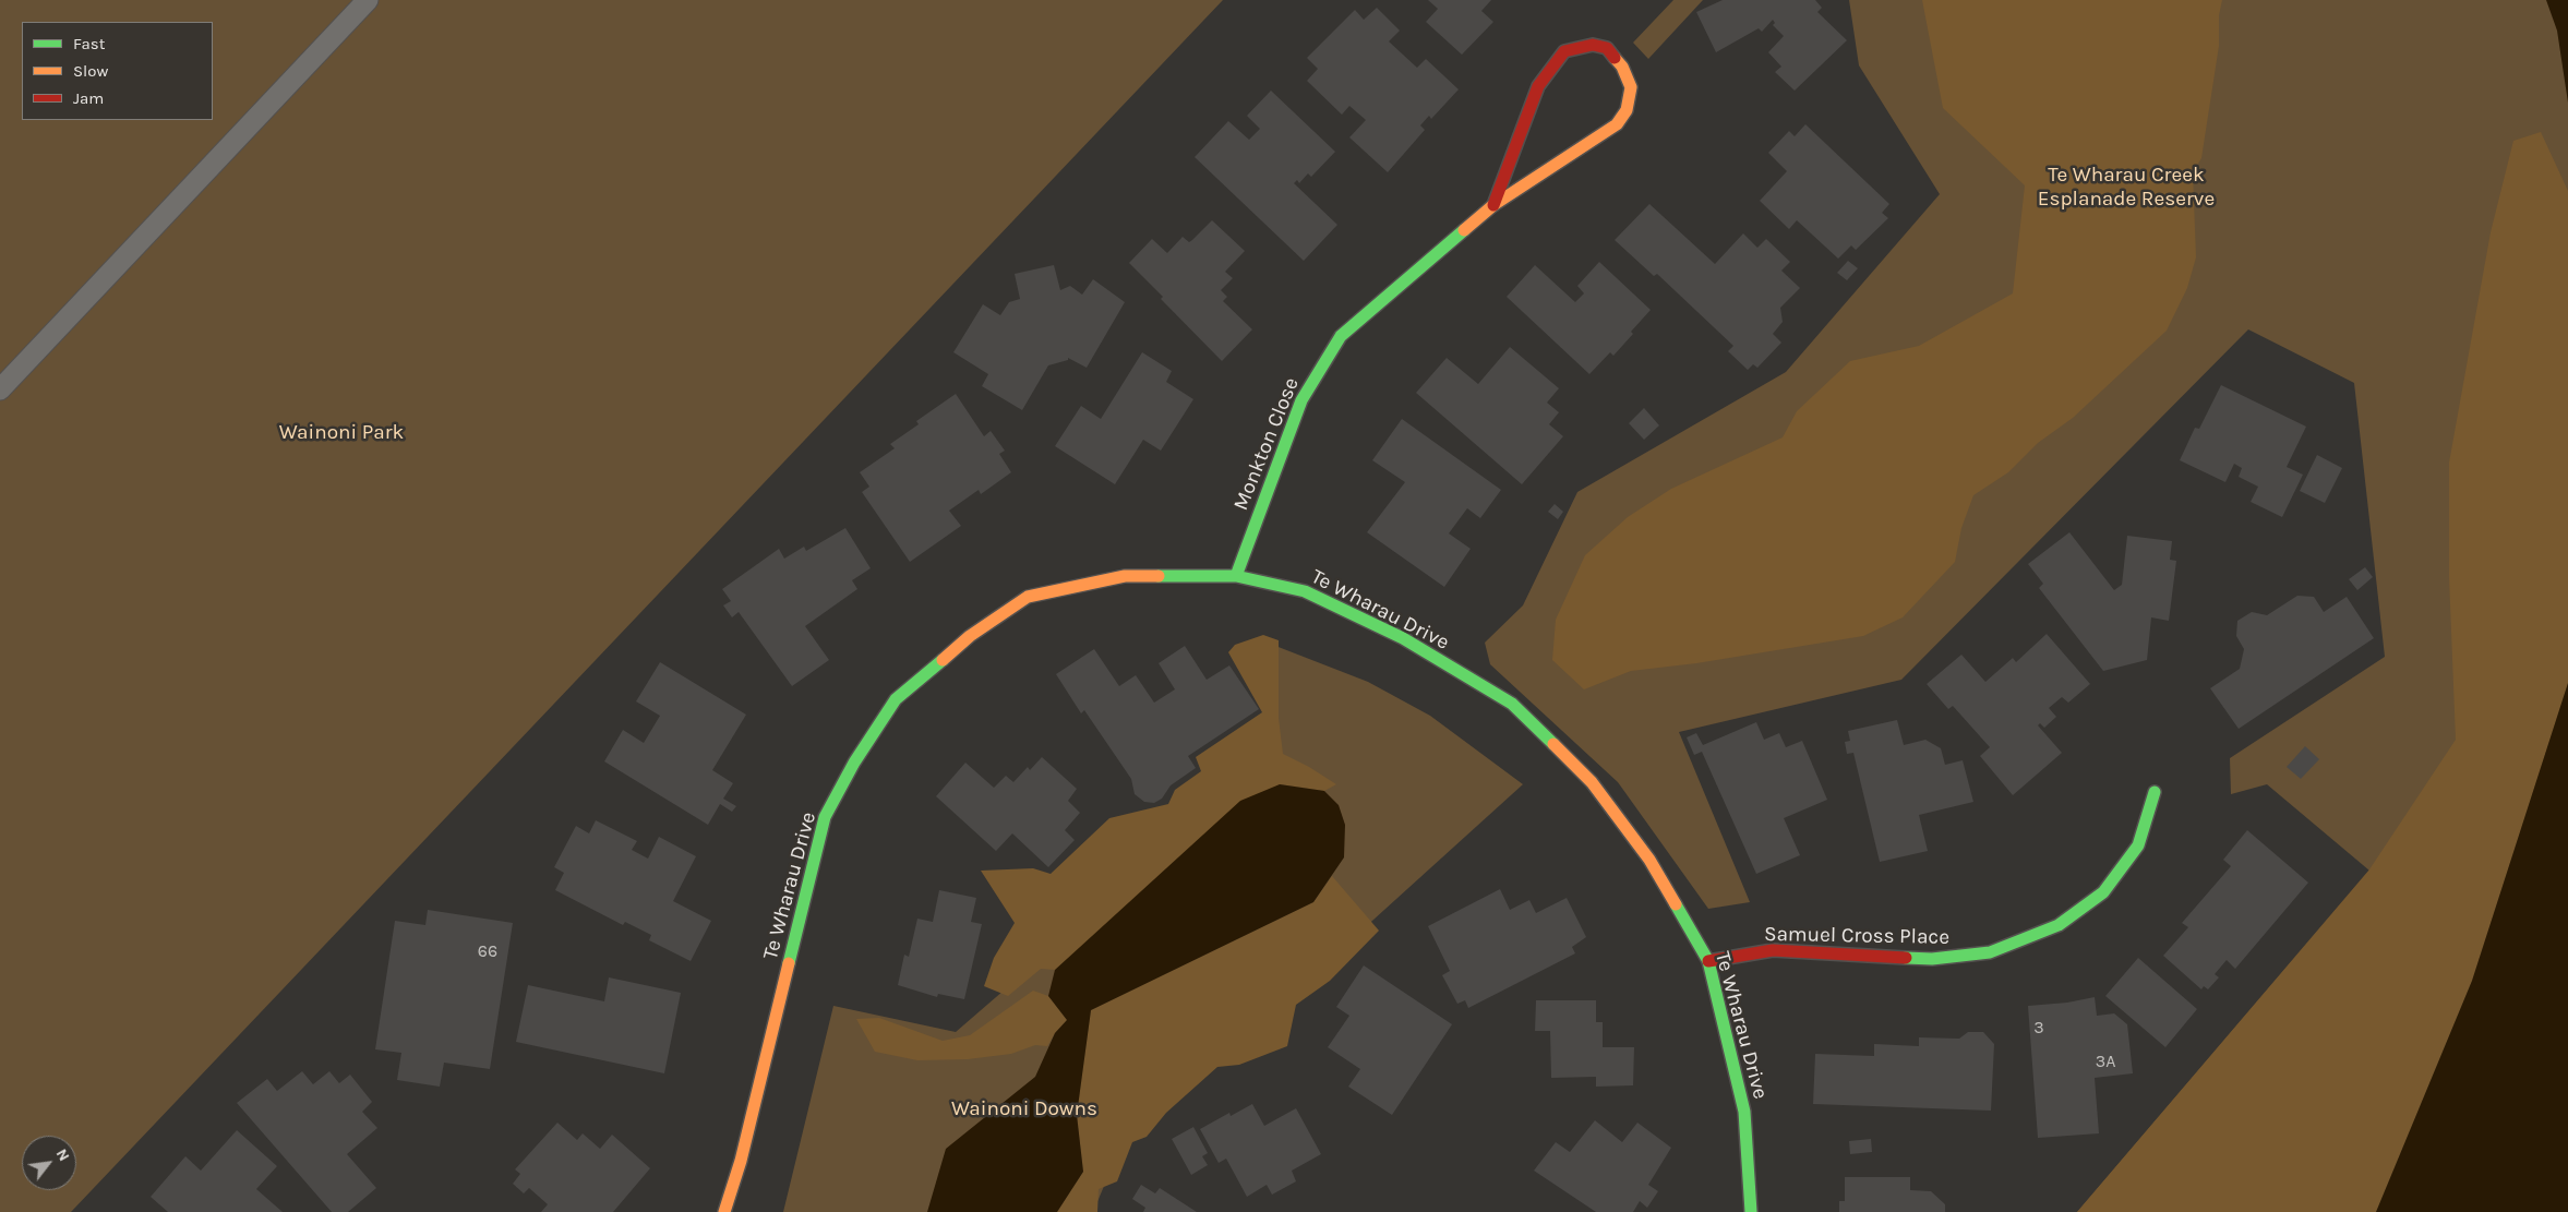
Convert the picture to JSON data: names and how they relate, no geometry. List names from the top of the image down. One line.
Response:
{"streets":{"street":["Monkton Close","Te Wharau Drive","Samuel Cross Place"]},"crossings":[["Monkton Close","Te Wharau Drive"],["Te Wharau Drive","Samuel Cross Place"]],"parks":["Te Wharau Creek Esplanade Reserve","Wainoni Park","Wainoni Downs"],"house_numbers":["66","3","3A"],"legend":["Fast","Slow","Jam"],"north":"top right"}
